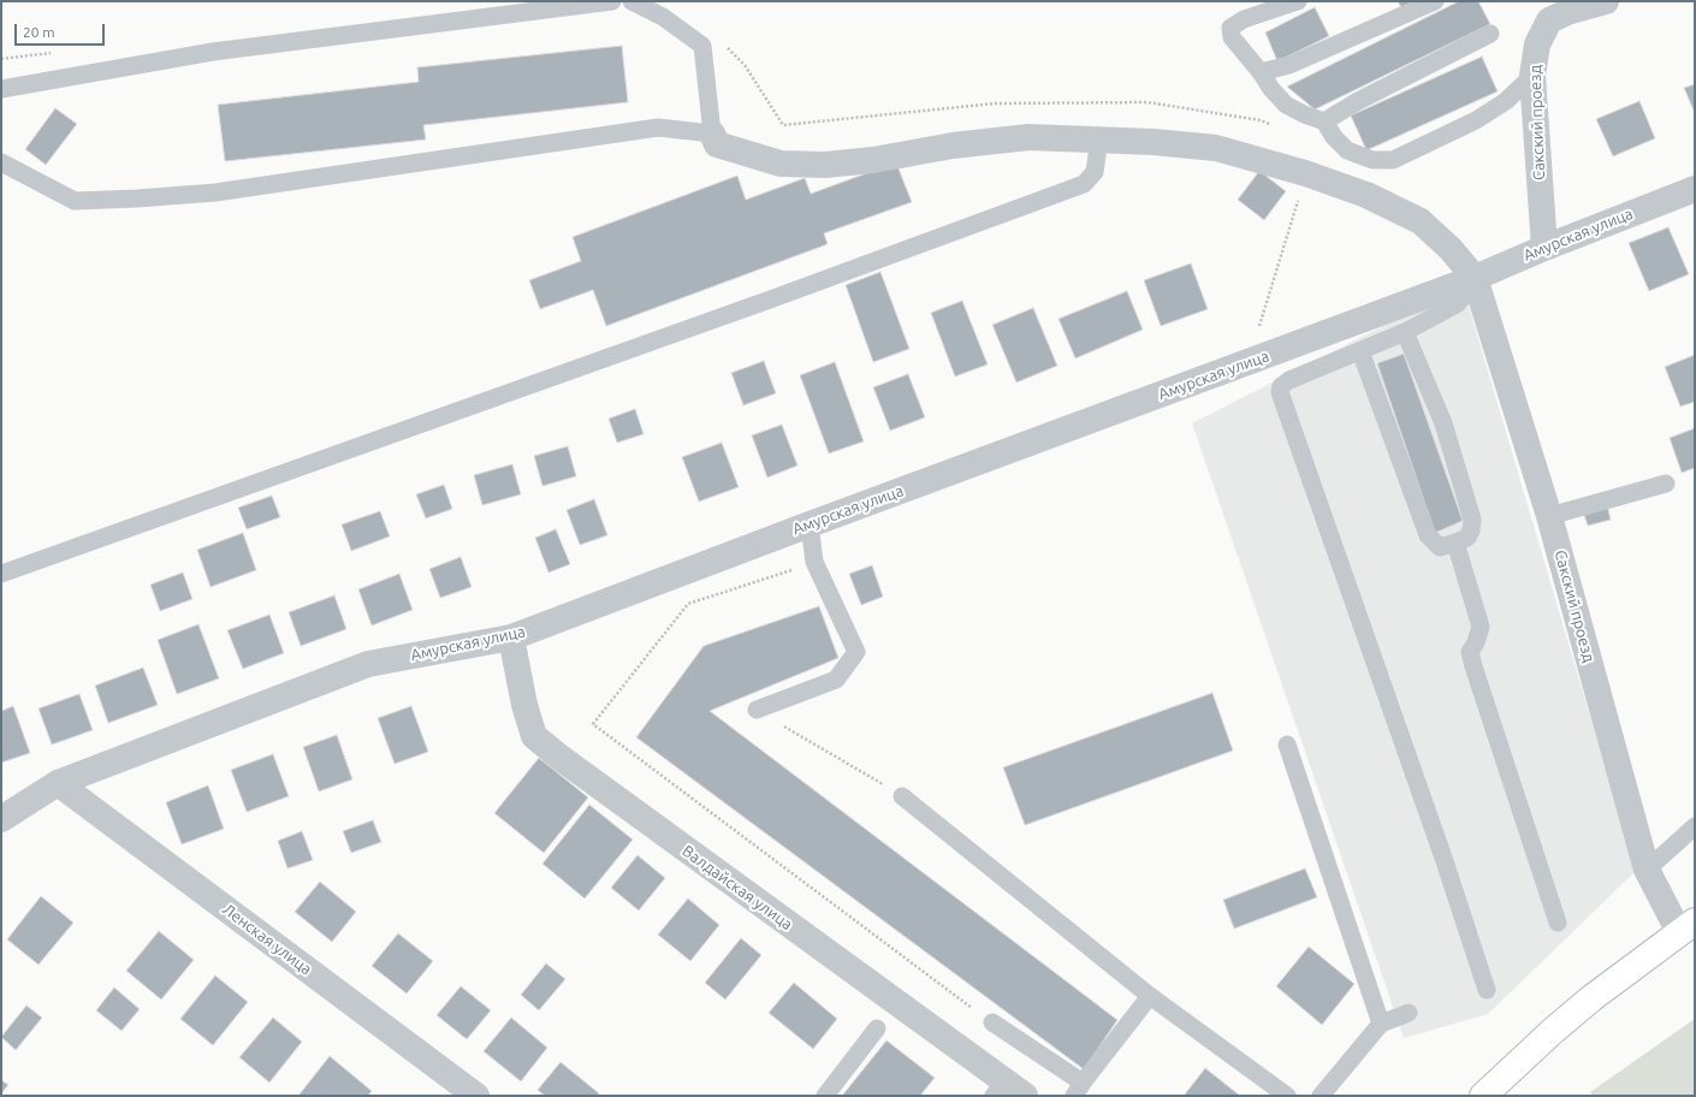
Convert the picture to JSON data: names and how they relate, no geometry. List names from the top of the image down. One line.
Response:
{"streets":{"street":["Сакский проезд","Амурская улица","Валдайская улица","Ленская улица"]},"crossings":[["Сакский проезд","Амурская улица"],["Амурская улица","Валдайская улица"],["Амурская улица","Ленская улица"]],"scale_bar":"20 m"}
